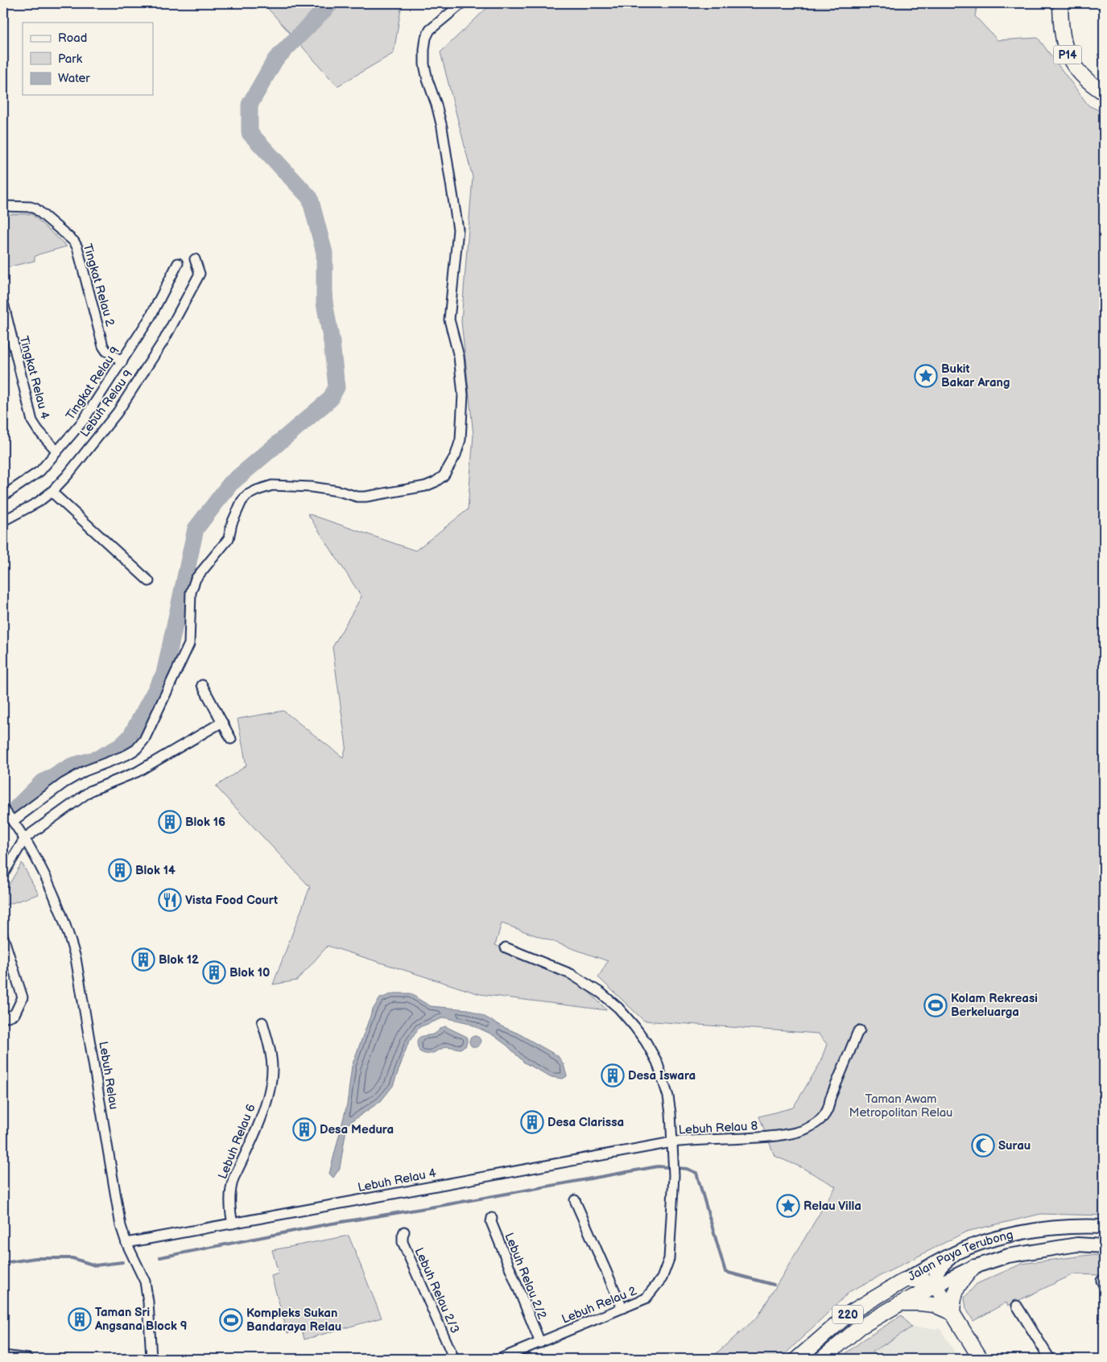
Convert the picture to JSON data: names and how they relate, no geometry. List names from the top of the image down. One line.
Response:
{"streets":{"main road":["P14","Jalan Paya Terubong","220"],"street":["Tingkat Relau 2","Tingkat Relau 4","Tingkat Relau 9","Lebuh Relau 9","Lebuh Relau","Lebuh Relau 8","Lebuh Relau 6","Lebuh Relau 4","Lebuh Relau 2/2","Lebuh Relau 2/3","Lebuh Relau 2"]},"crossings":[["Tingkat Relau 2","Tingkat Relau 9"],["Tingkat Relau 4","Tingkat Relau 9"],["Lebuh Relau","Lebuh Relau 4"],["Lebuh Relau 8","Lebuh Relau 4"],["Lebuh Relau 8","Lebuh Relau 2"],["Lebuh Relau 6","Lebuh Relau 4"],["Lebuh Relau 4","Lebuh Relau 2"],["Lebuh Relau 2/2","Lebuh Relau 2"]],"parks":["Taman Awam Metropolitan Relau"],"places":{"place":["Bukit Bakar Arang","Relau Villa"],"building":["Blok 16","Blok 14","Blok 12","Blok 10","Desa Iswara","Desa Clarissa","Desa Medura","Taman Sri Angsana Block 9"],"restaurant":["Vista Food Court"],"sports":["Kolam Rekreasi Berkeluarga","Kompleks Sukan Bandaraya Relau"],"mosque":["Surau"]},"legend":["Road","Park","Water"]}
